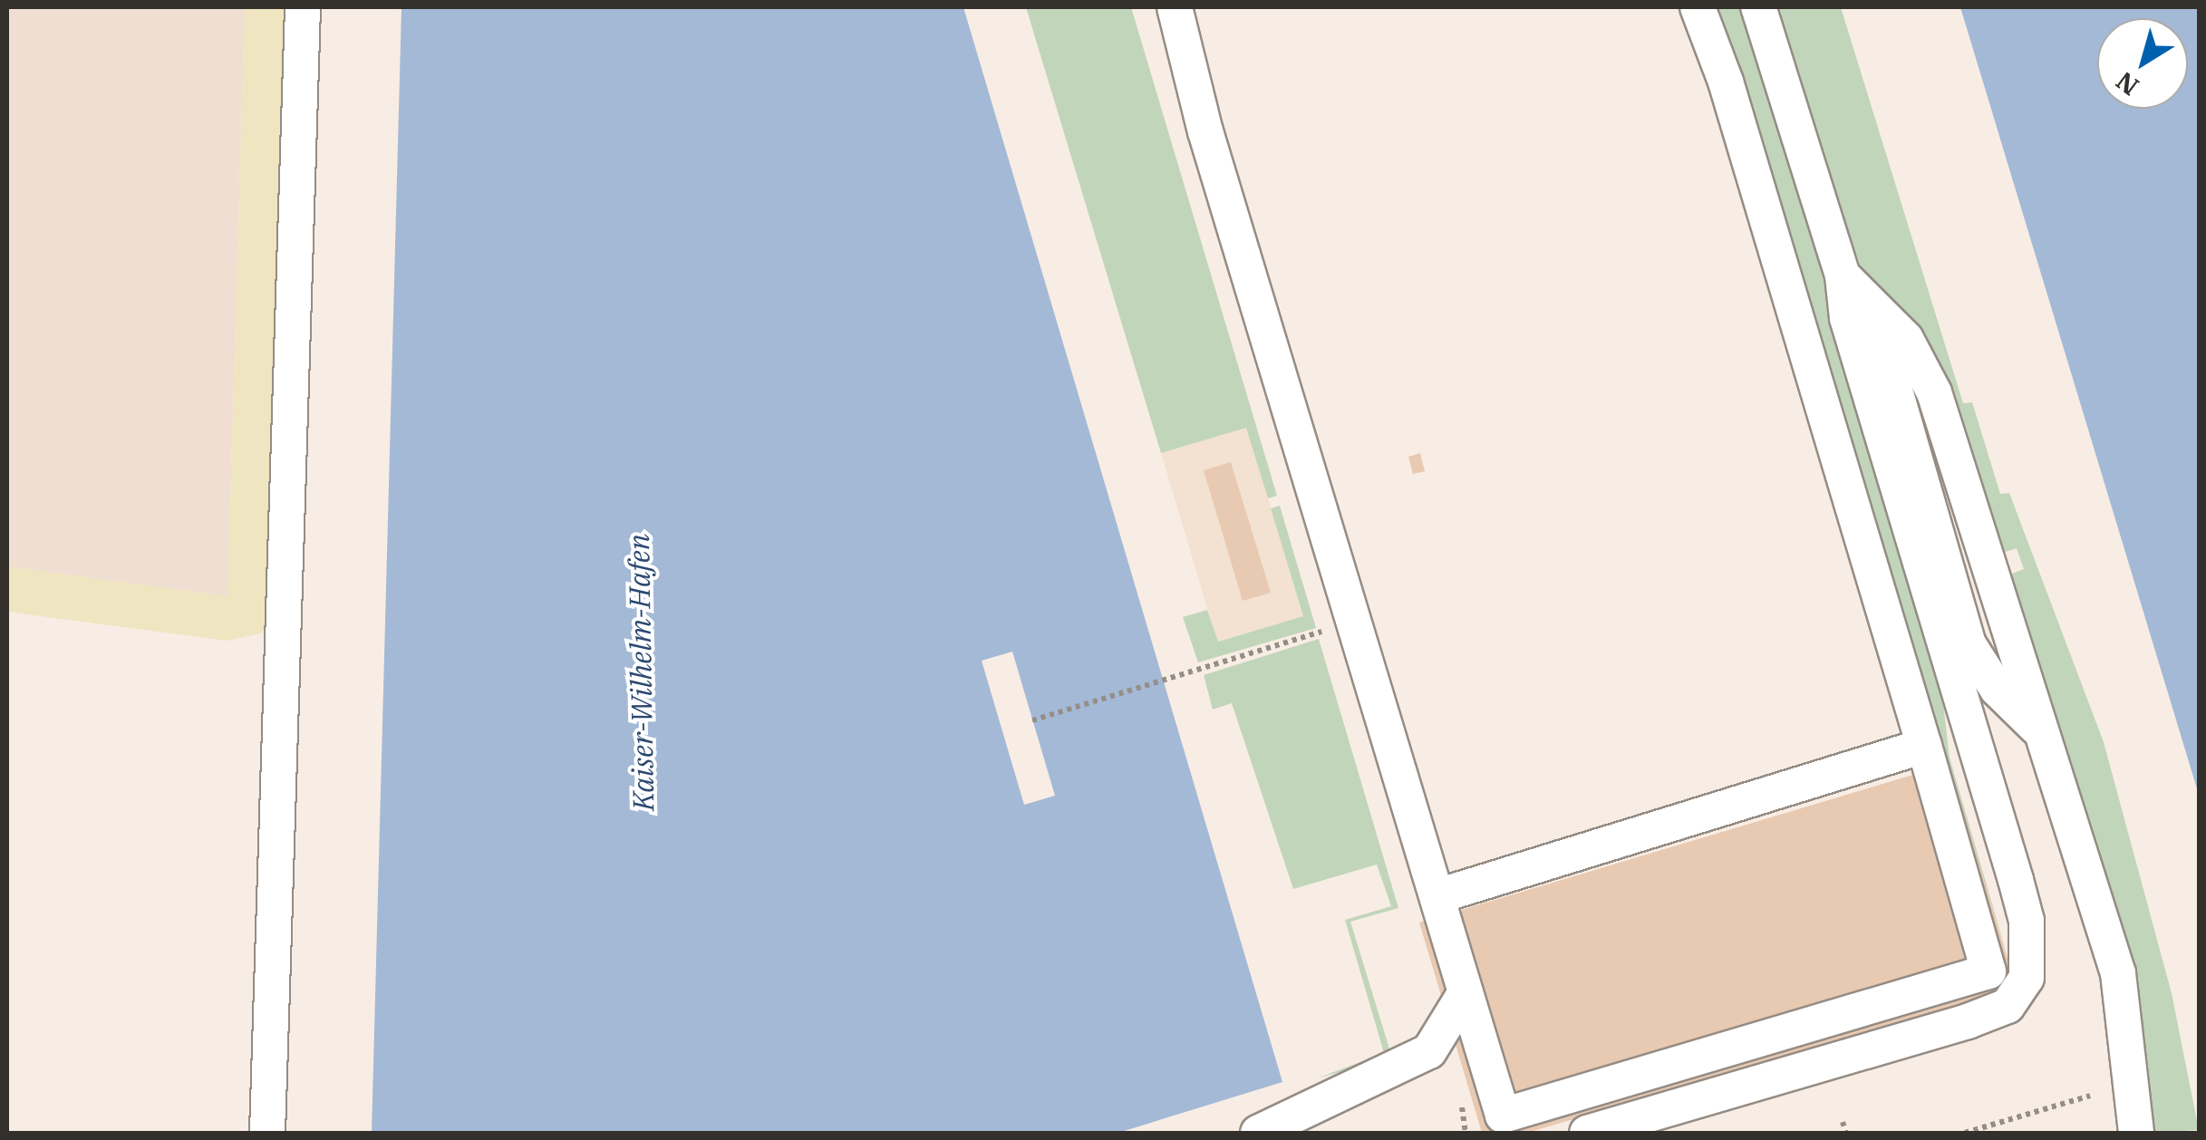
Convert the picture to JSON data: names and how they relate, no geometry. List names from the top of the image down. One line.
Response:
{"water":["Kaiser-Wilhelm-Hafen"],"north":"bottom left"}
